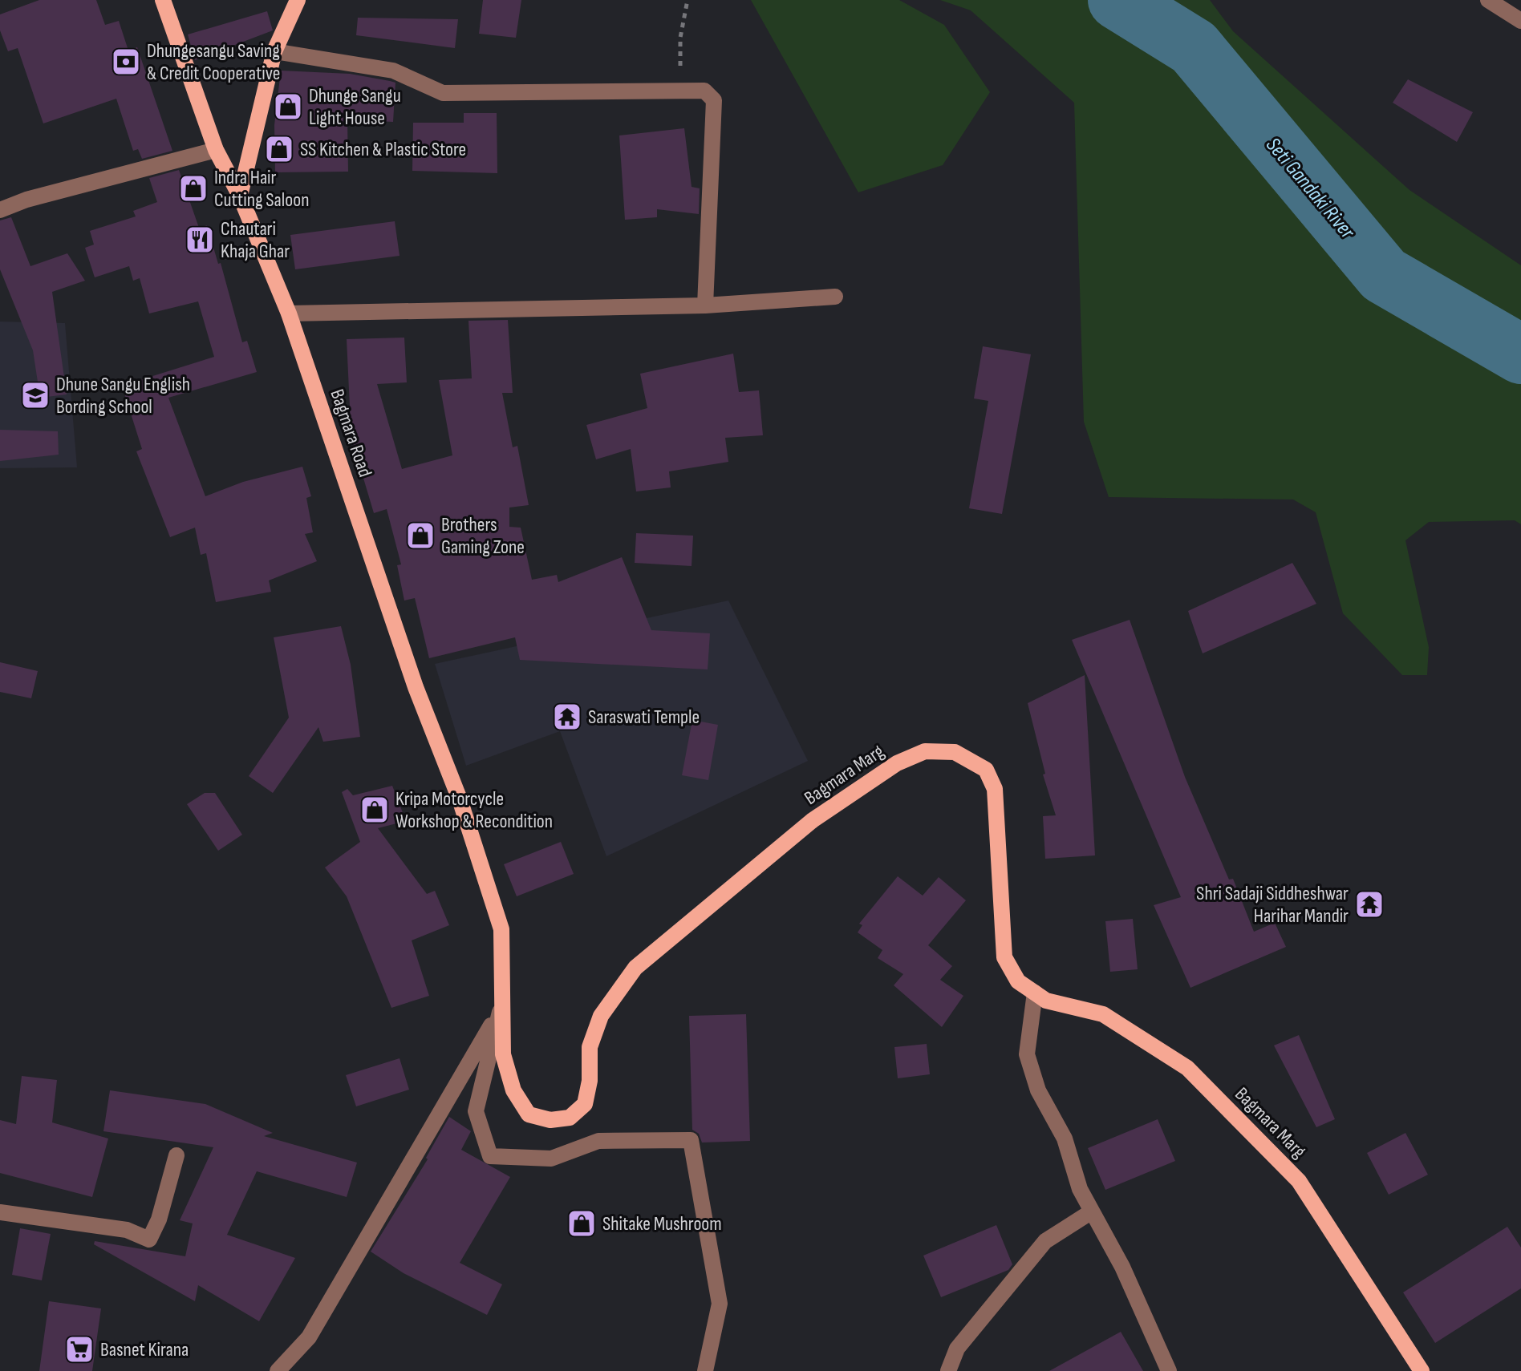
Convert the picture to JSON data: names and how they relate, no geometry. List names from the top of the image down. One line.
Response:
{"streets":{"main road":["Bagmara Road","Bagmara Marg"]},"crossings":[["Bagmara Road","Bagmara Marg"]],"water":["Seti Gandaki River"],"places":{"bank":["Dhungesangu Saving & Credit Cooperative"],"shop":["Dhunge Sangu Light House","SS Kitchen & Plastic Store","Indra Hair Cutting Saloon","Brothers Gaming Zone","Kripa Motorcycle Workshop & Recondition","Shitake Mushroom"],"restaurant":["Chautari Khaja Ghar"],"school or university":["Dhune Sangu English Bording School"],"temple":["Saraswati Temple","Shri Sadaji Siddheshwar Harihar Mandir"],"supermarket":["Basnet Kirana"]}}
